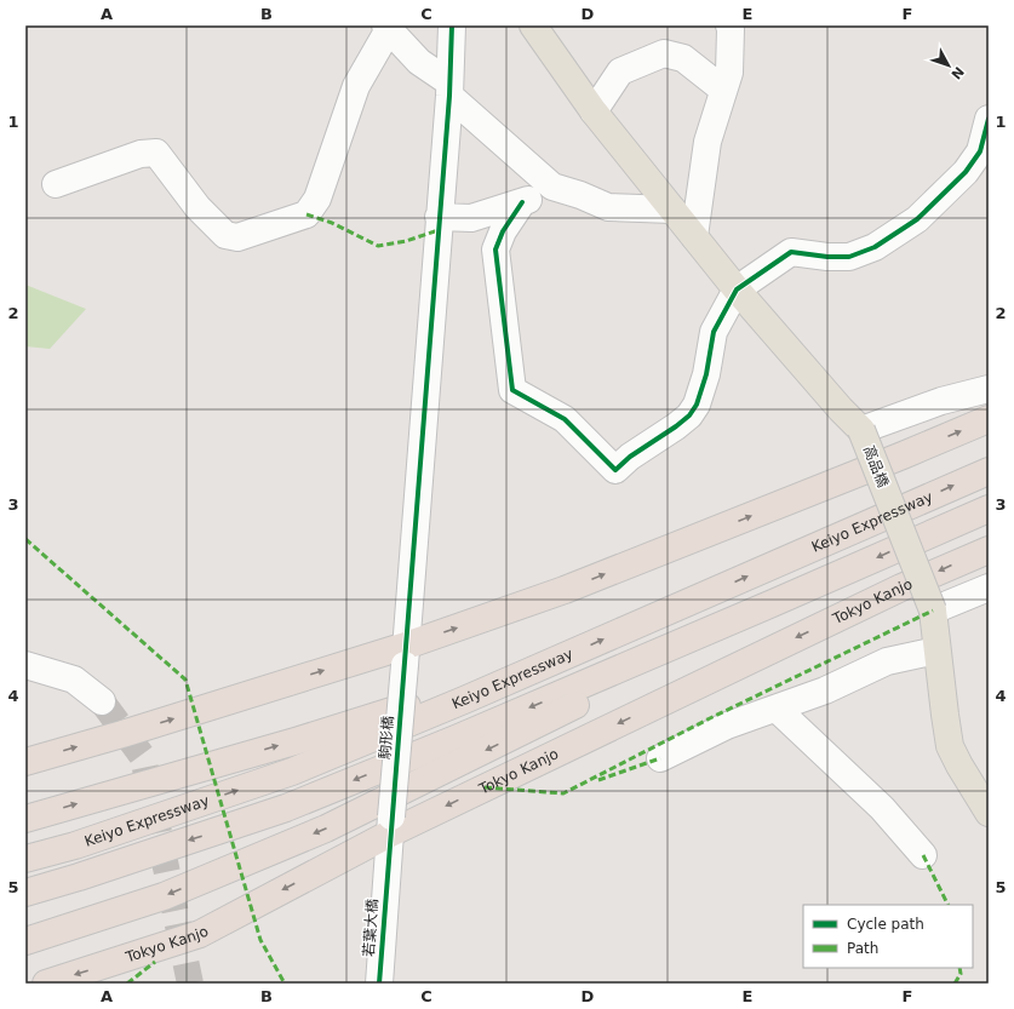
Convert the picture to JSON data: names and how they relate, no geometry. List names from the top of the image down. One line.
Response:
{"streets":{"highway":["Keiyo Expressway","Tokyo Kanjo"],"main road":["高品橋"],"street":["駒形橋","若葉大橋"]},"crossings":[["Tokyo Kanjo","駒形橋"],["駒形橋","若葉大橋"]],"legend":["Cycle path","Path"],"north":"bottom right","grid":{"columns":["A","B","C","D","E","F"],"rows":["1","2","3","4","5"]}}
